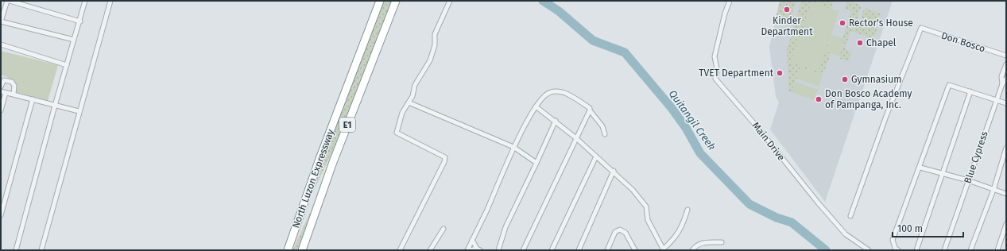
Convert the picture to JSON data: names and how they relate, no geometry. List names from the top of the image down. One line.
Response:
{"streets":{"highway":["E1","North Luzon Expressway"],"street":["Don Bosco","Main Drive","Blue Cypress"]},"water":["Quitangil Creek"],"places":["Kinder Department","Rector's House","Chapel","TVET Department","Gymnasium","Don Bosco Academy of Pampanga, Inc."],"scale_bar":"100 m"}
